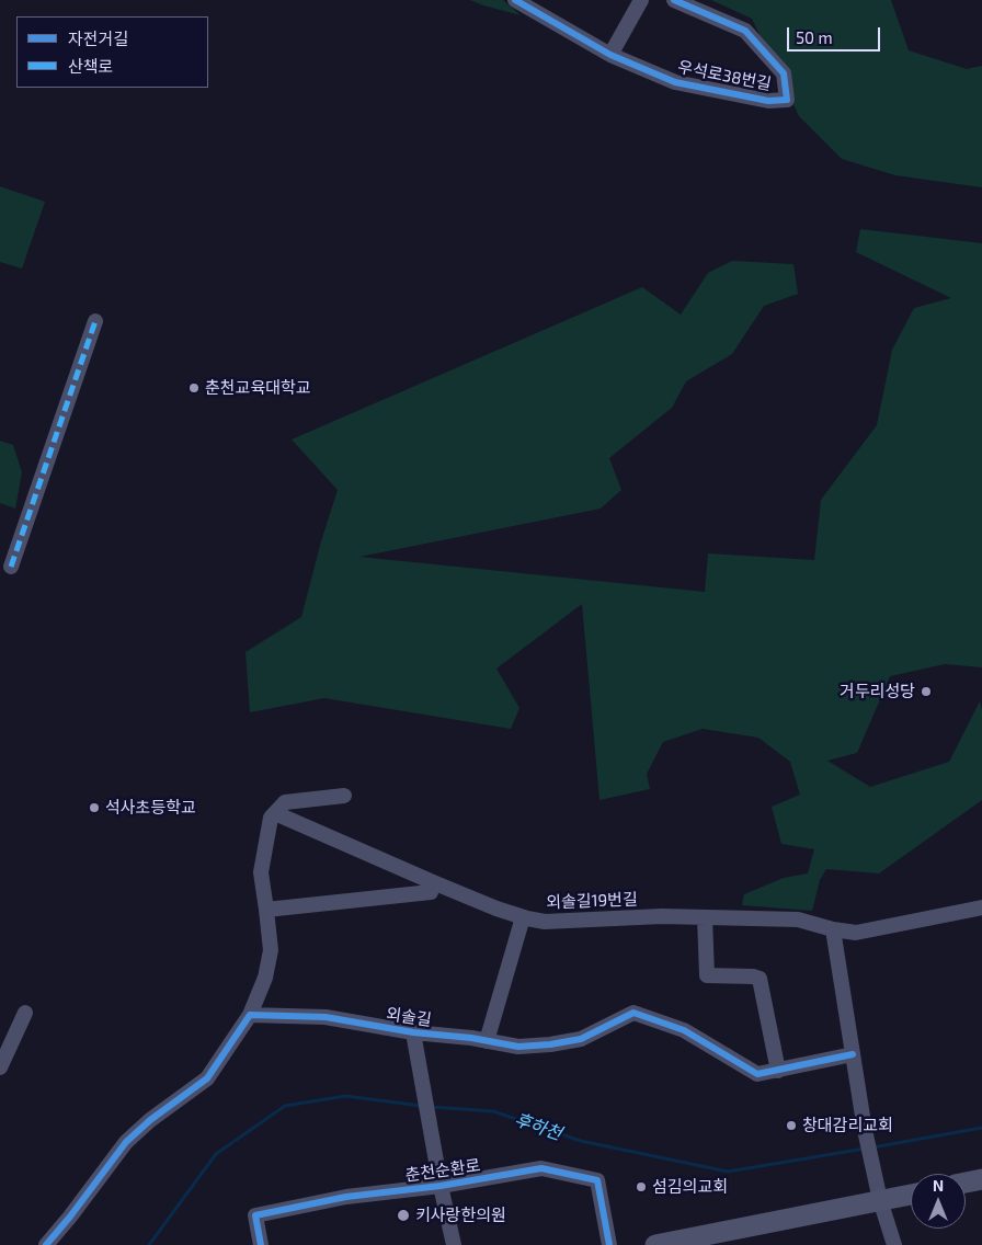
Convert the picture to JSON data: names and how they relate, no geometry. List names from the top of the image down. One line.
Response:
{"streets":{"street":["우석로38번길","외솔길19번길","외솔길","춘천순환로"]},"water":["후하천"],"places":["춘천교육대학교","거두리성당","석사초등학교","창대감리교회","섬김의교회","키사랑한의원"],"legend":["자전거길","산책로"],"scale_bar":"50 m","north":"top"}
